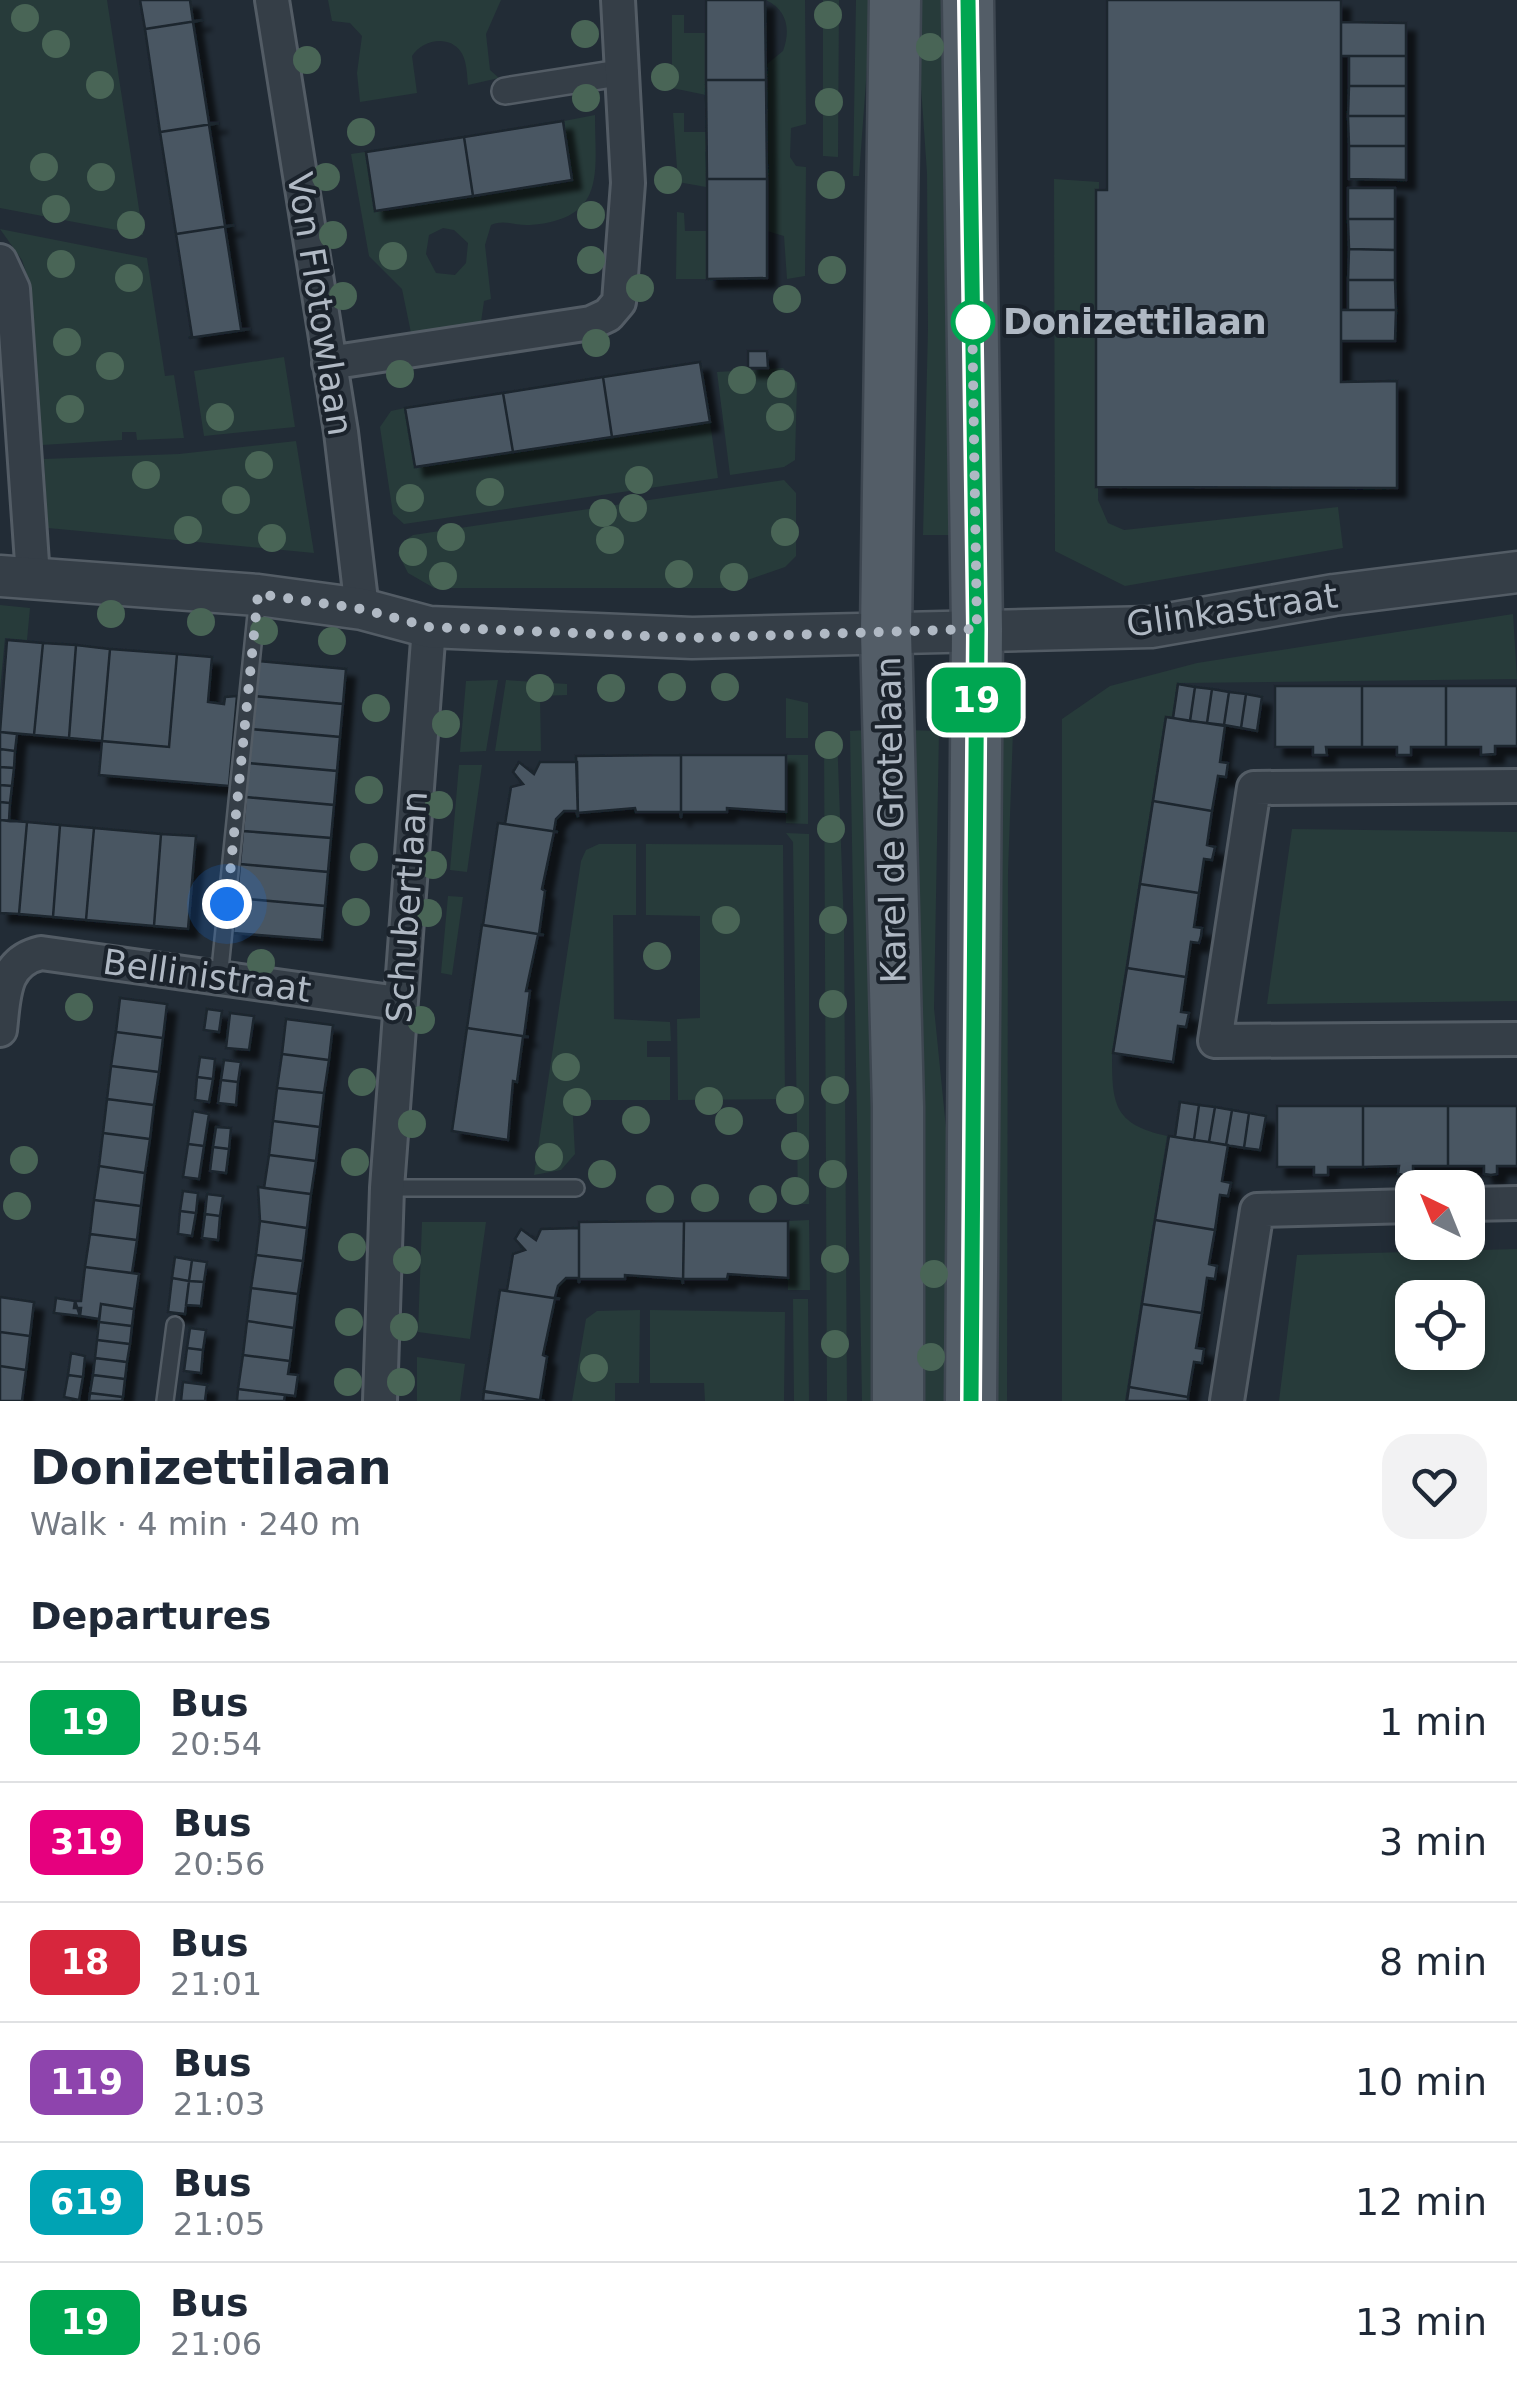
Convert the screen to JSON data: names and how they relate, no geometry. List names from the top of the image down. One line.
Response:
{"streets":{"main road":["Karel de Grotelaan"],"street":["Von Flotowlaan","Glinkastraat","Schubertlaan","Bellinistraat"]},"crossings":[["Glinkastraat","Karel de Grotelaan"],["Schubertlaan","Bellinistraat"]],"places":["Donizettilaan"],"lines":["bus line 19"],"north":"top left","page":{"on_map":"19","heading":[["Donizettilaan","Walk · 4 min · 240 m"],"Departures"],"list":[{"mark":"19","name":"Bus","note":"20:54","value":"1 min"},{"mark":"319","name":"Bus","note":"20:56","value":"3 min"},{"mark":"18","name":"Bus","note":"21:01","value":"8 min"},{"mark":"119","name":"Bus","note":"21:03","value":"10 min"},{"mark":"619","name":"Bus","note":"21:05","value":"12 min"},{"mark":"19","name":"Bus","note":"21:06","value":"13 min"}]}}
